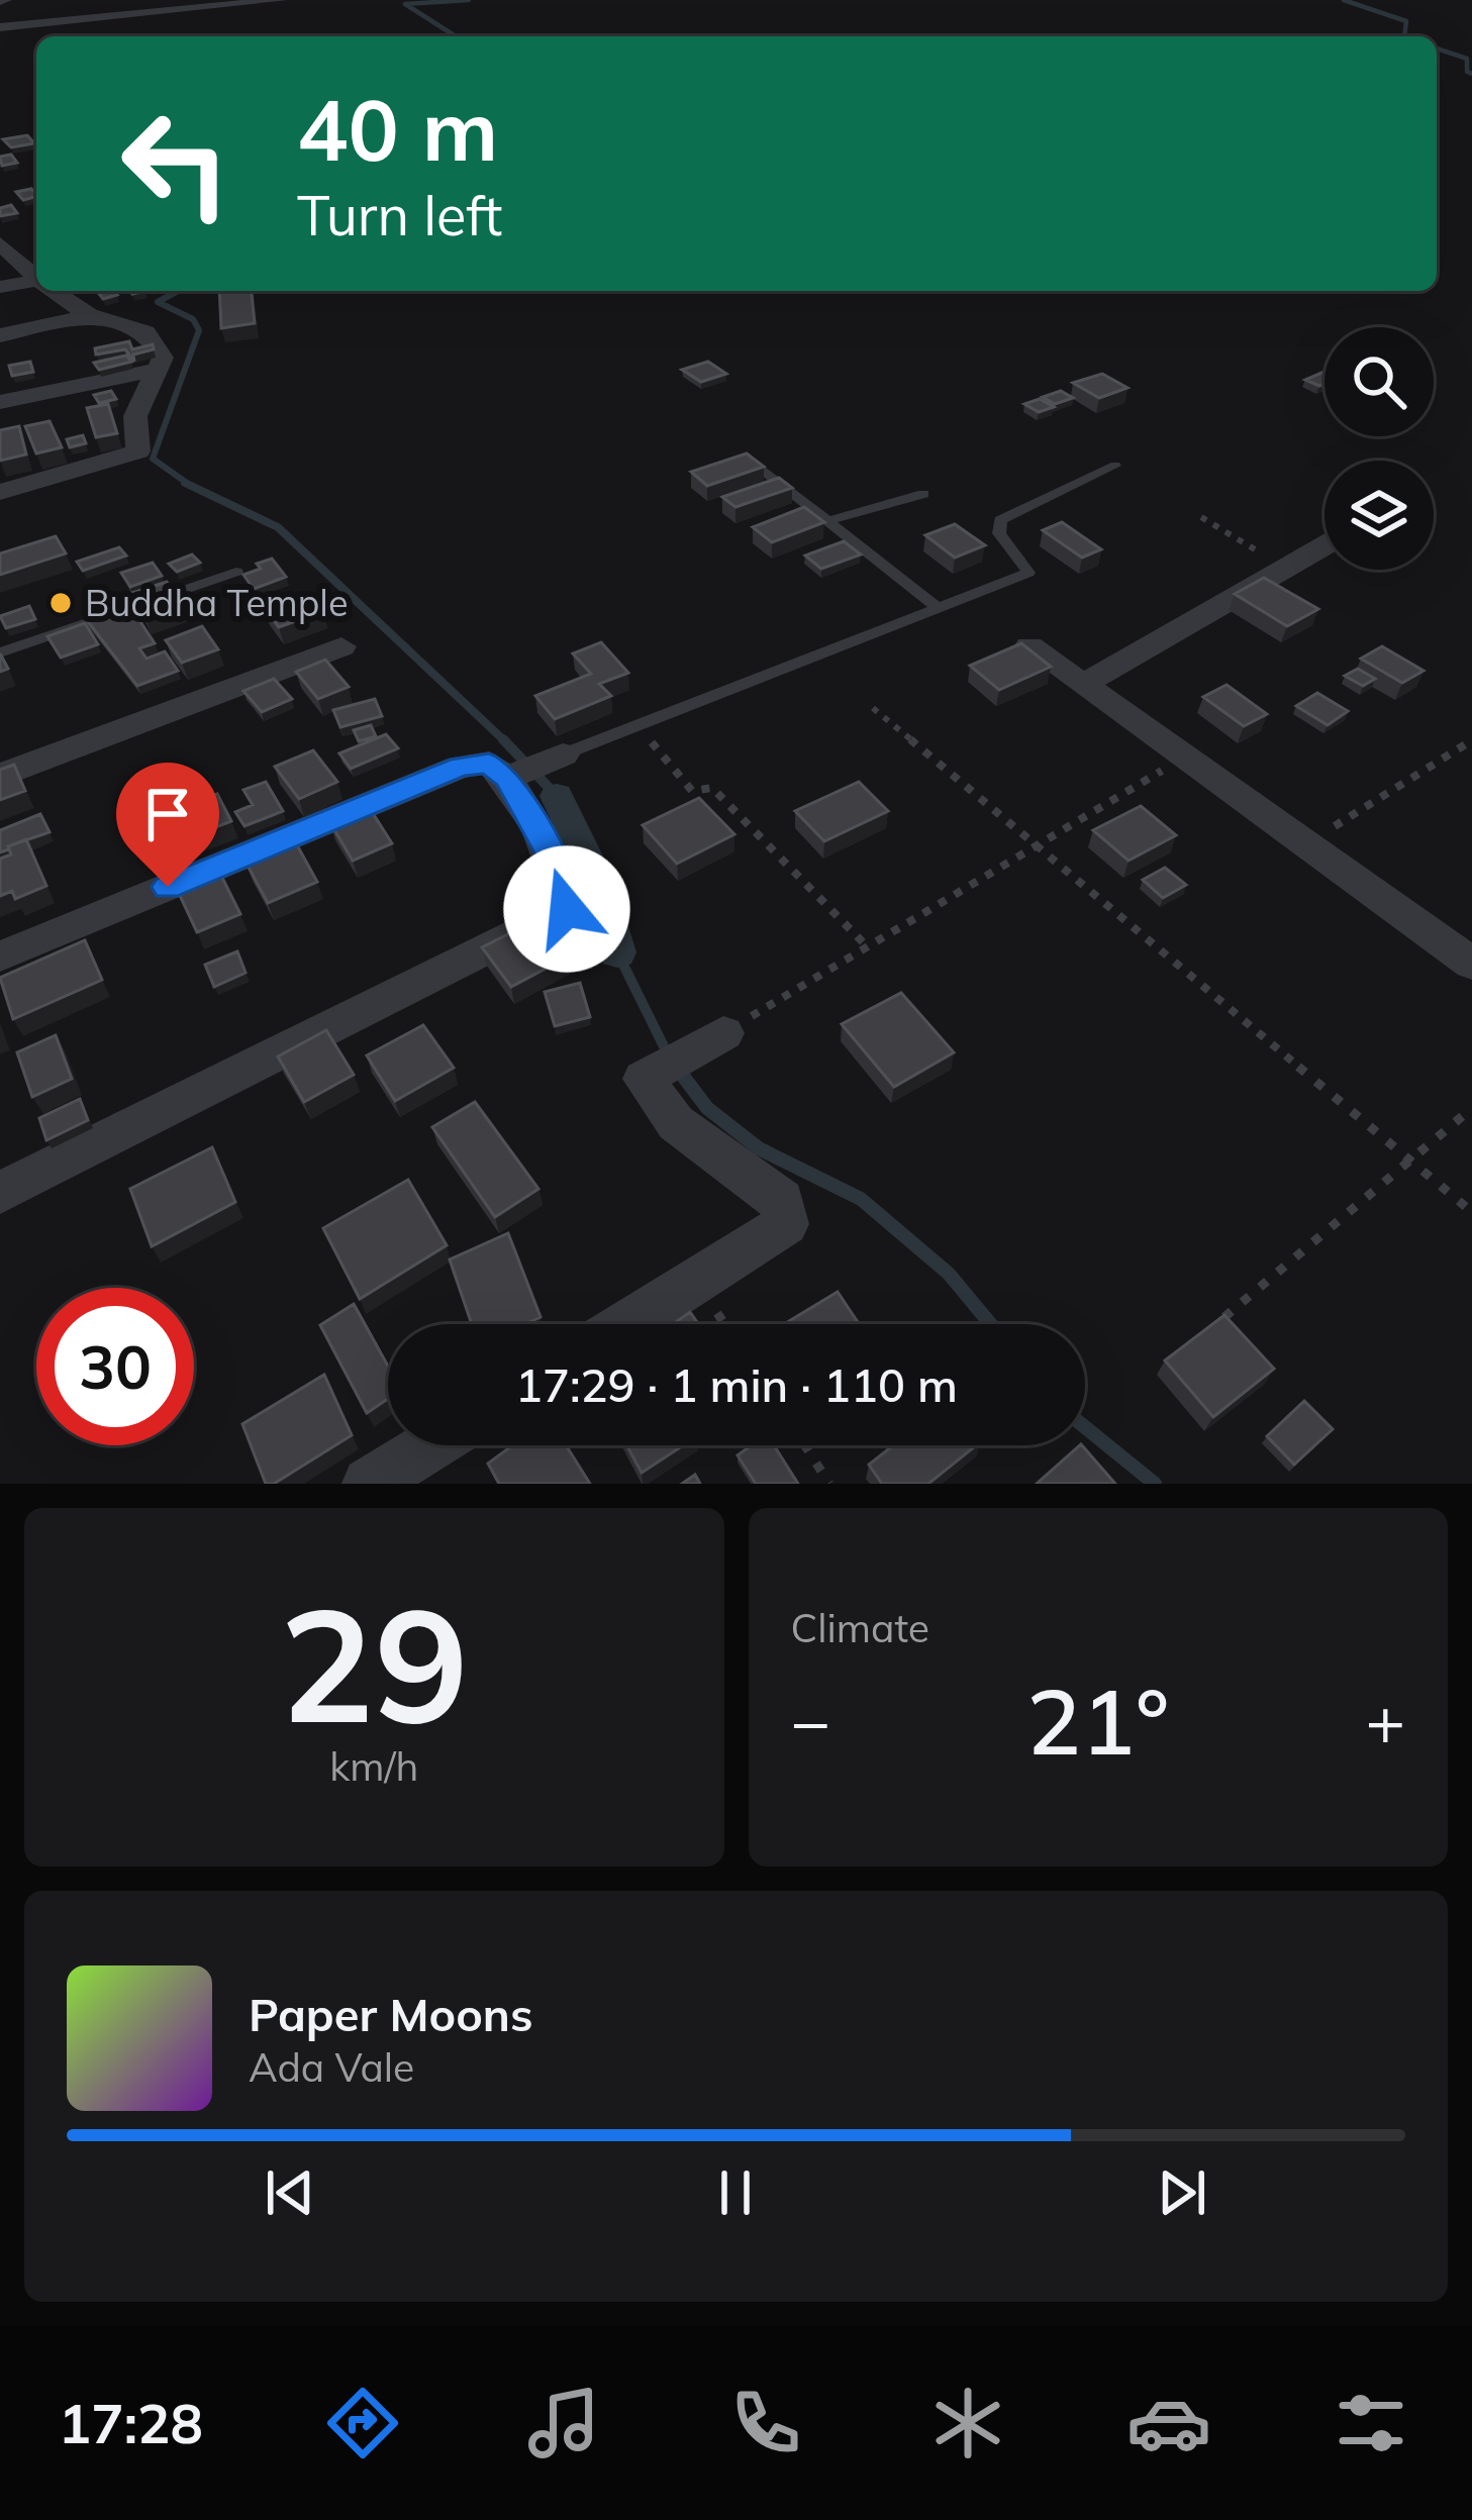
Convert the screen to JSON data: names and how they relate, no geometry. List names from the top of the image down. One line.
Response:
{"places":["Buddha Temple"],"page":{"turn":["40 m","Turn left"],"limit":"30","trip":"17:29 · 1 min · 110 m","tile":[["29","km/h"],"Climate"],"heat":["−","21°","+"],"song":["Paper Moons","Ada Vale"],"tabs":"17:28"}}
